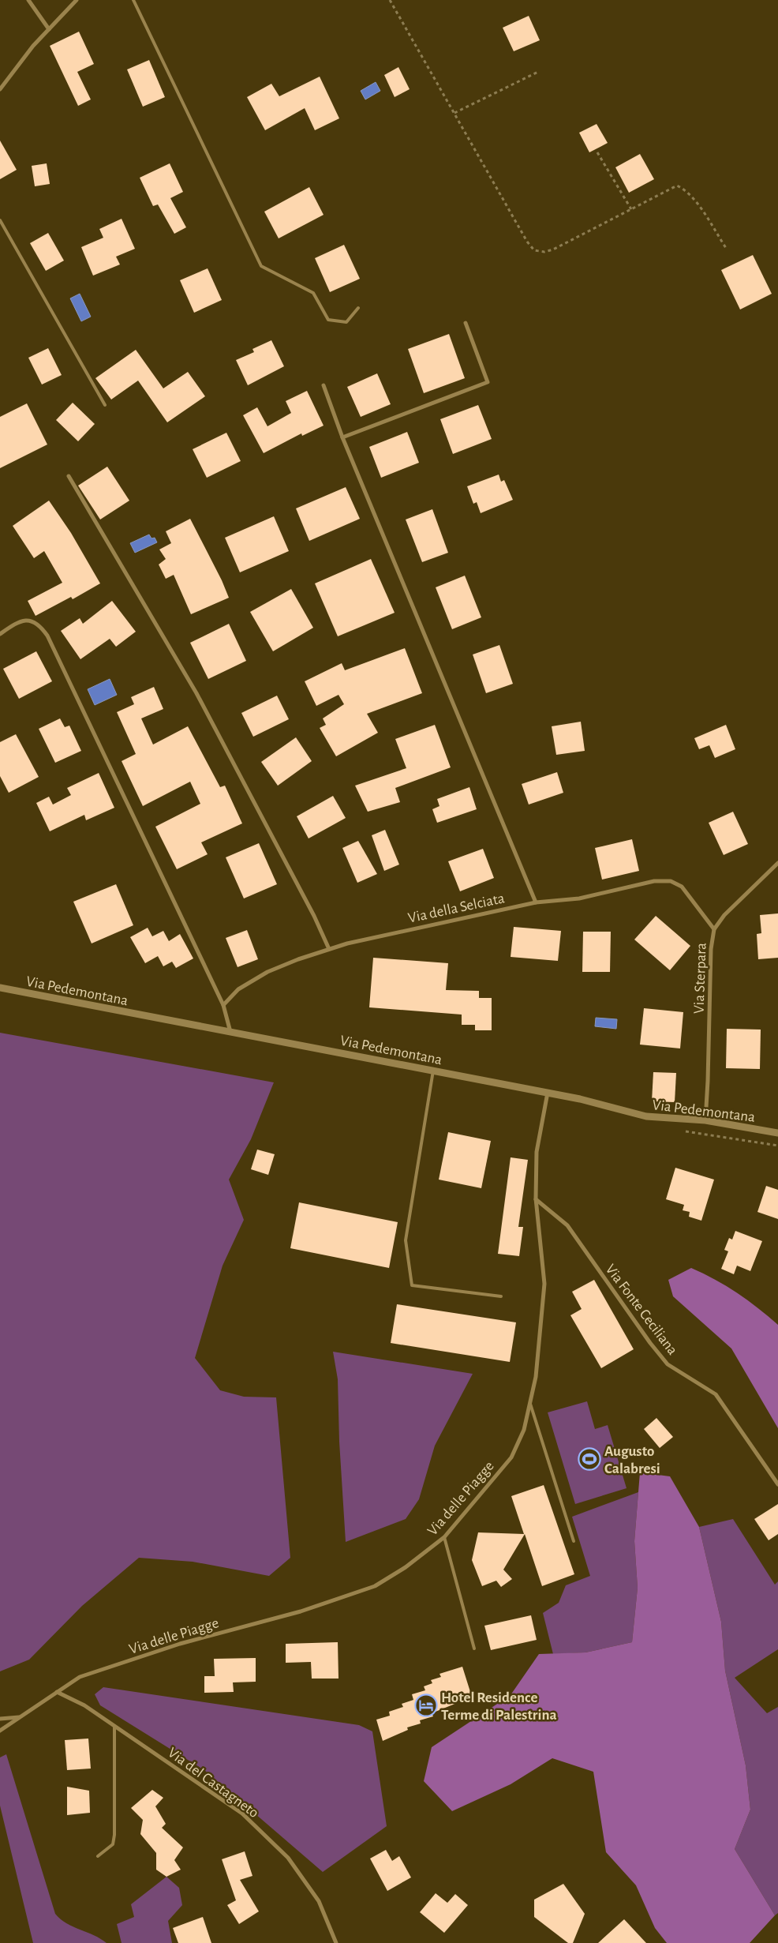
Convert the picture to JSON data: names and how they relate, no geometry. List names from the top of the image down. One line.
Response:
{"streets":{"street":["Via della Selciata","Via Sterpara","Via Pedemontana","Via Fonte Ceciliana","Via delle Piagge","Via del Castagneto"]},"crossings":[["Via della Selciata","Via Sterpara"],["Via Sterpara","Via Pedemontana"],["Via Pedemontana","Via delle Piagge"],["Via Fonte Ceciliana","Via delle Piagge"],["Via delle Piagge","Via del Castagneto"]],"places":{"sports":["Augusto Calabresi"],"hotel":["Hotel Residence Terme di Palestrina"]}}
